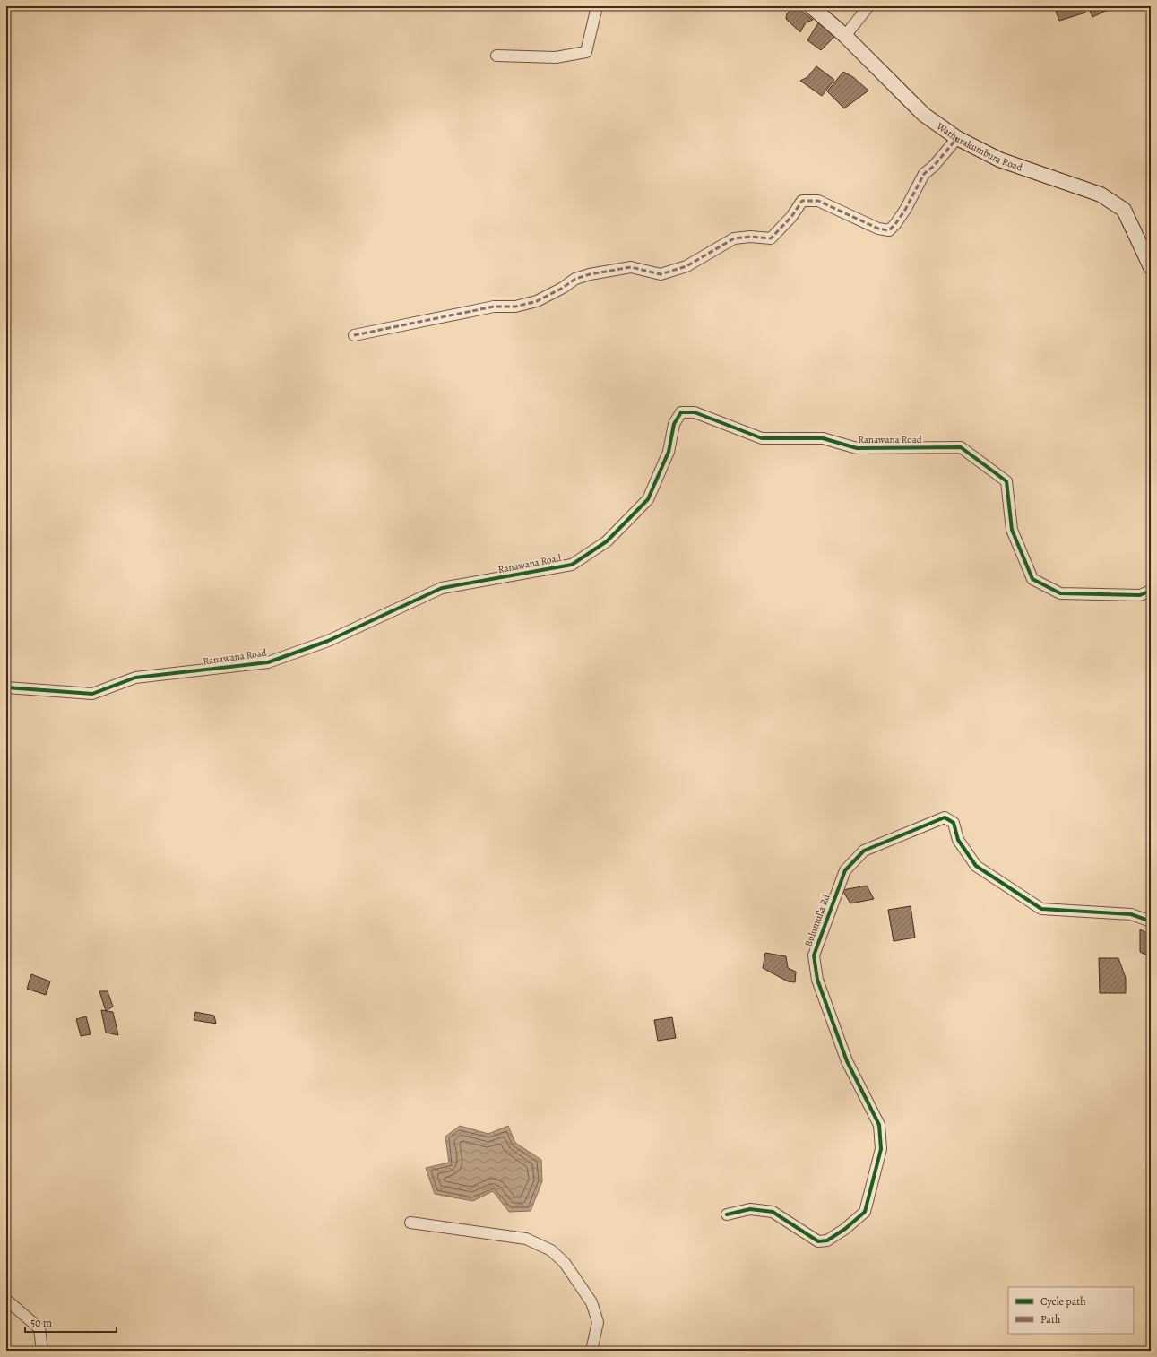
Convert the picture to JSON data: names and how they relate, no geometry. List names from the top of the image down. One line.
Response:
{"streets":{"main road":["Wathurakumbura Road"],"street":["Ranawana Road","Bulumulla Rd"]},"legend":["Cycle path","Path"],"scale_bar":"50 m"}
